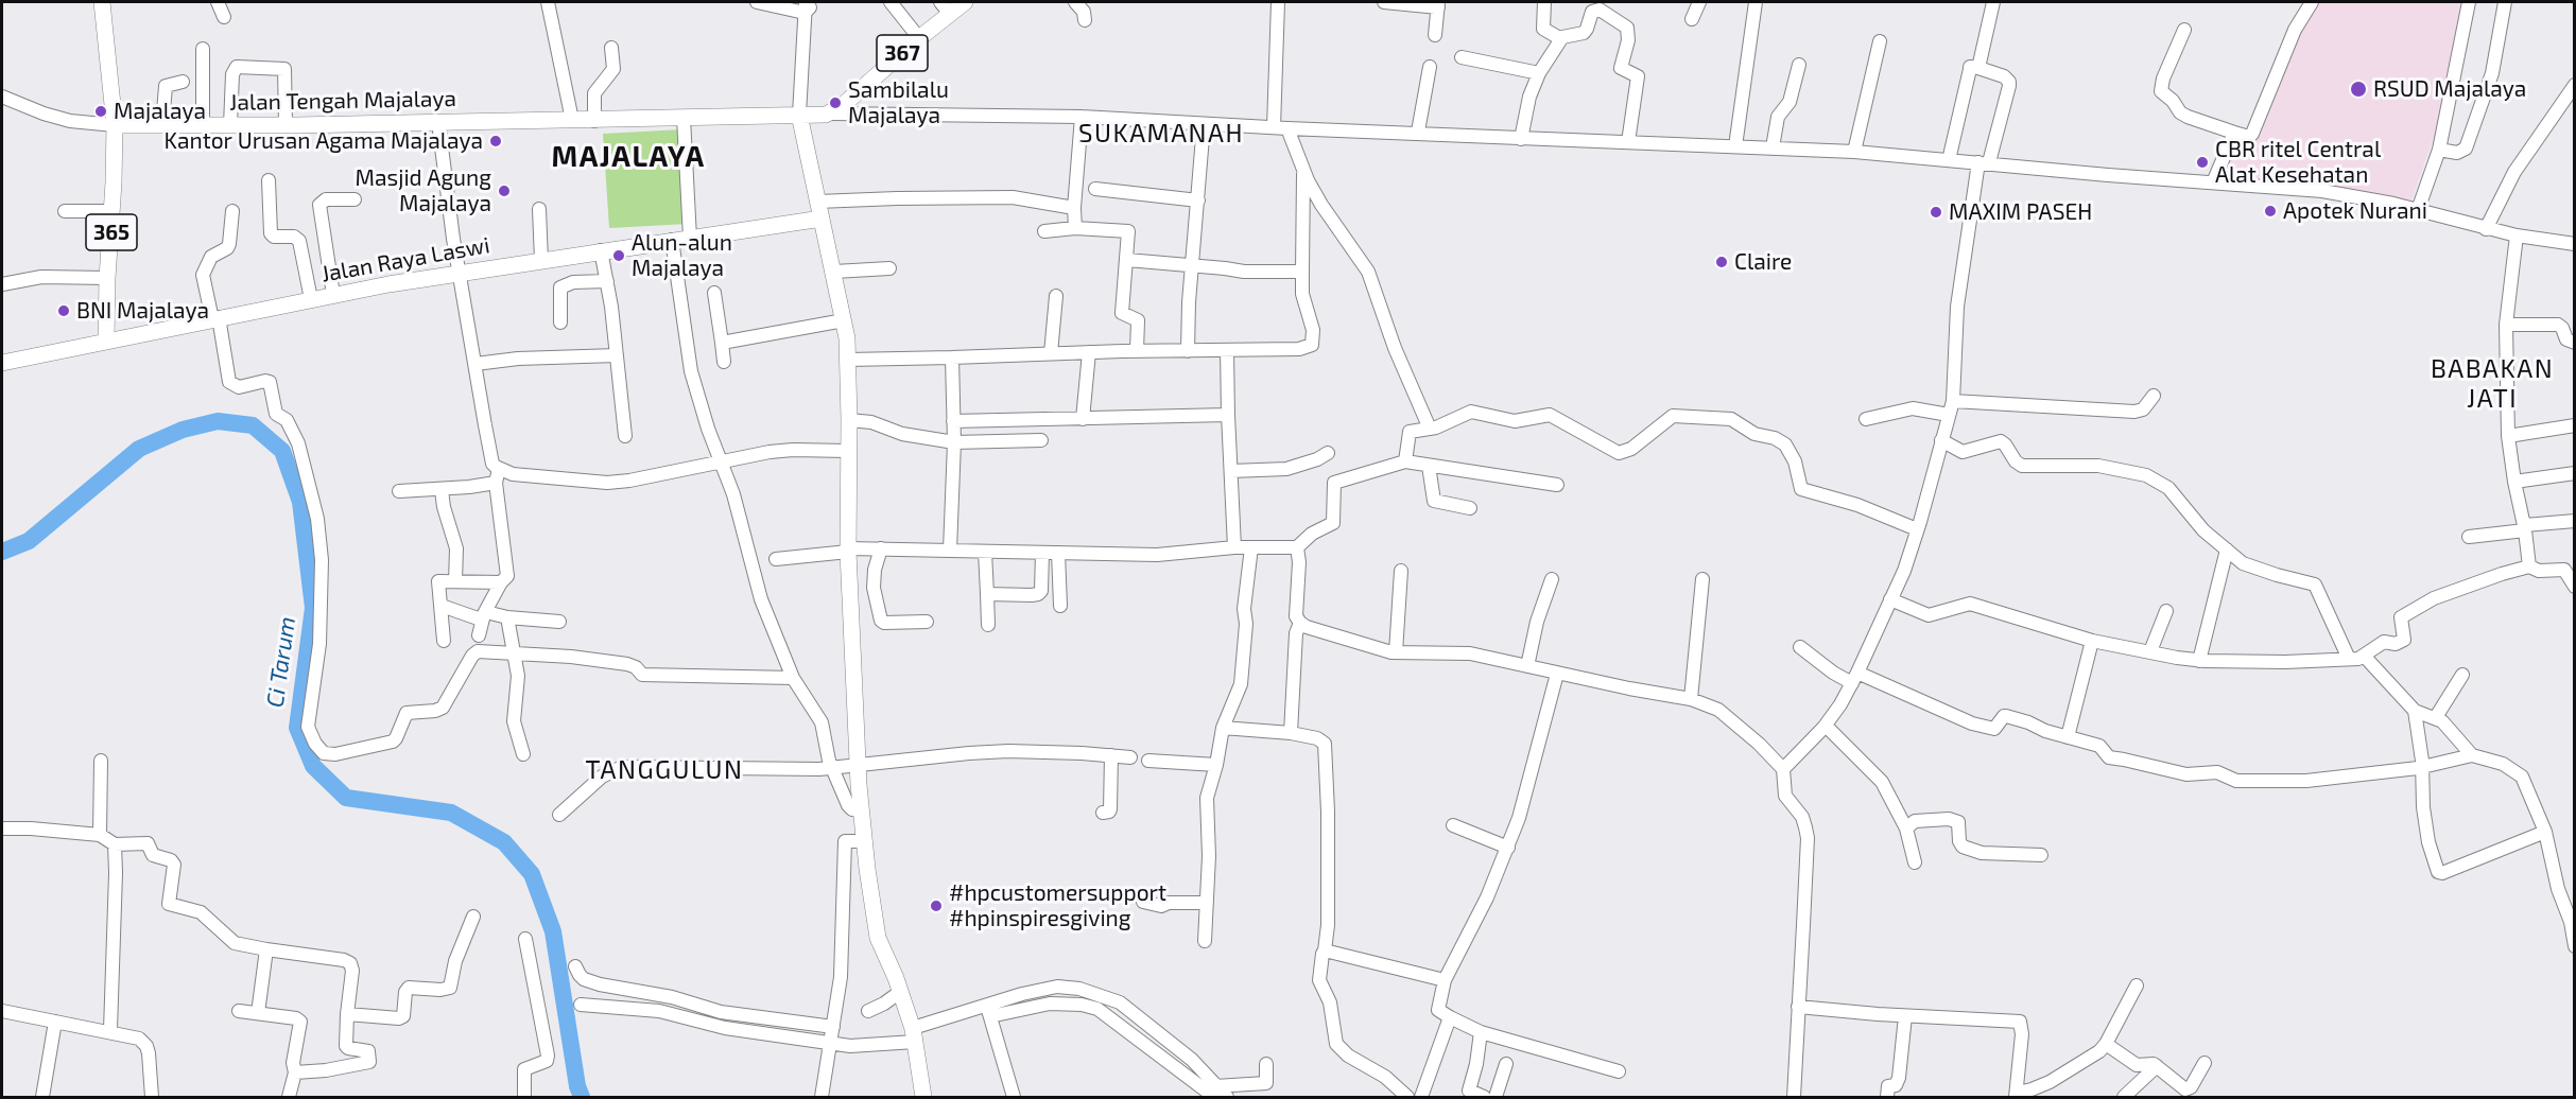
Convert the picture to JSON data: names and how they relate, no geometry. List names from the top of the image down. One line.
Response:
{"streets":{"main road":["367","Jalan Tengah Majalaya","365","Jalan Raya Laswi"]},"crossings":[["367","Jalan Tengah Majalaya"],["Jalan Tengah Majalaya","365"],["365","Jalan Raya Laswi"]],"districts":["SUKAMANAH","MAJALAYA","BABAKAN JATI","TANGGULUN"],"water":["Ci Tarum"],"places":["RSUD Majalaya","Sambilalu Majalaya","Majalaya","Kantor Urusan Agama Majalaya","CBR ritel Central Alat Kesehatan","Masjid Agung Majalaya","Apotek Nurani","MAXIM PASEH","Alun-alun Majalaya","Claire","BNI Majalaya","#hpcustomersupport #hpinspiresgiving"]}
